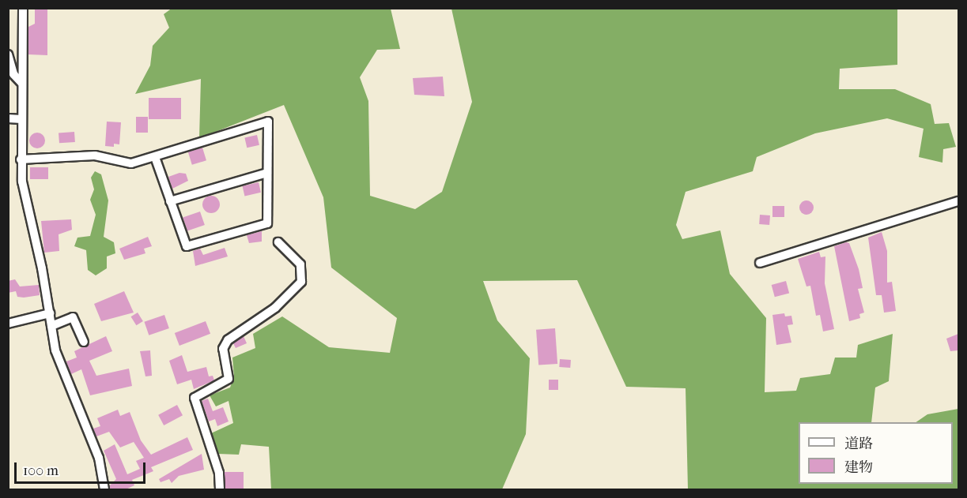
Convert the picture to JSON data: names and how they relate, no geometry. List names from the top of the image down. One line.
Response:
{"legend":["道路","建物"],"scale_bar":"100 m"}
